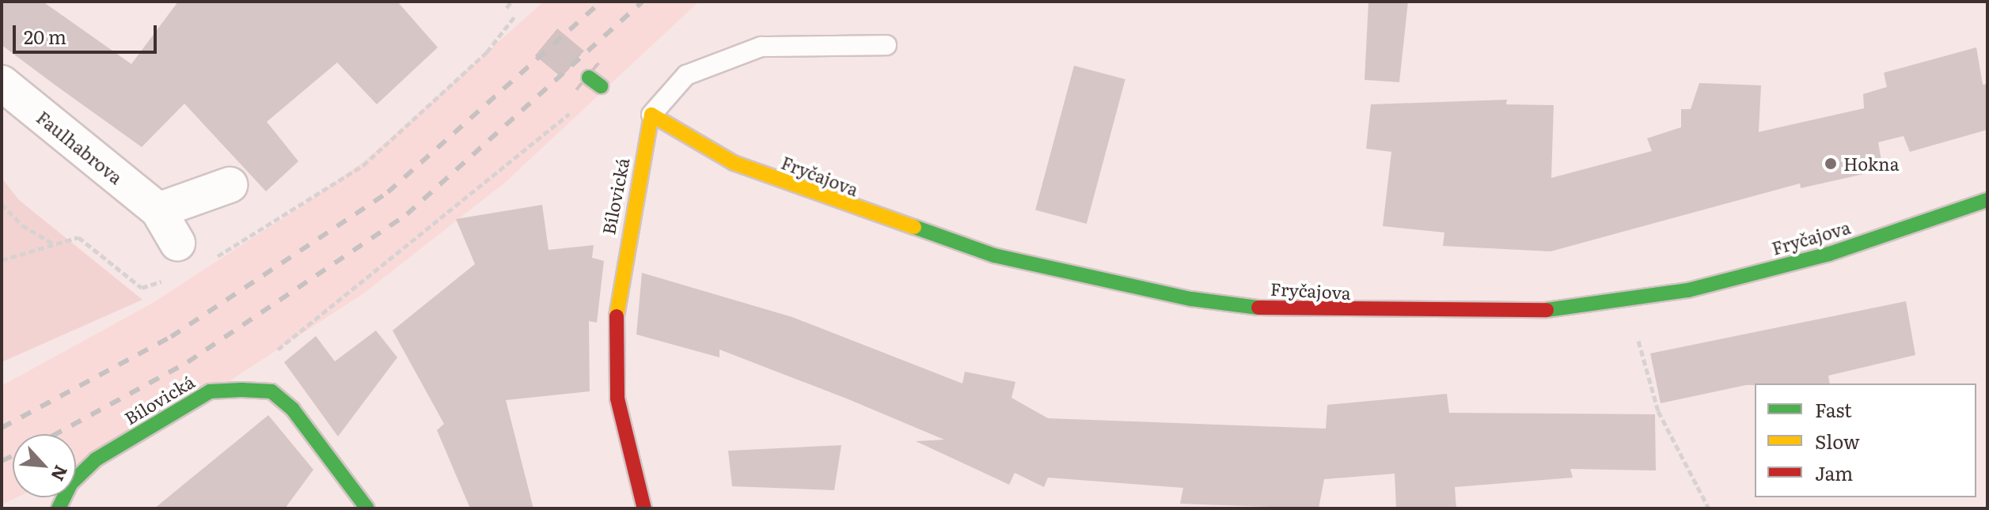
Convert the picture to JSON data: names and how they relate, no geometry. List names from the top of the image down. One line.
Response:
{"streets":{"main road":["Fryčajova","Bílovická"],"street":["Faulhabrova"]},"crossings":[["Fryčajova","Bílovická"]],"places":["Hokna"],"legend":["Fast","Slow","Jam"],"scale_bar":"20 m","north":"bottom right"}
